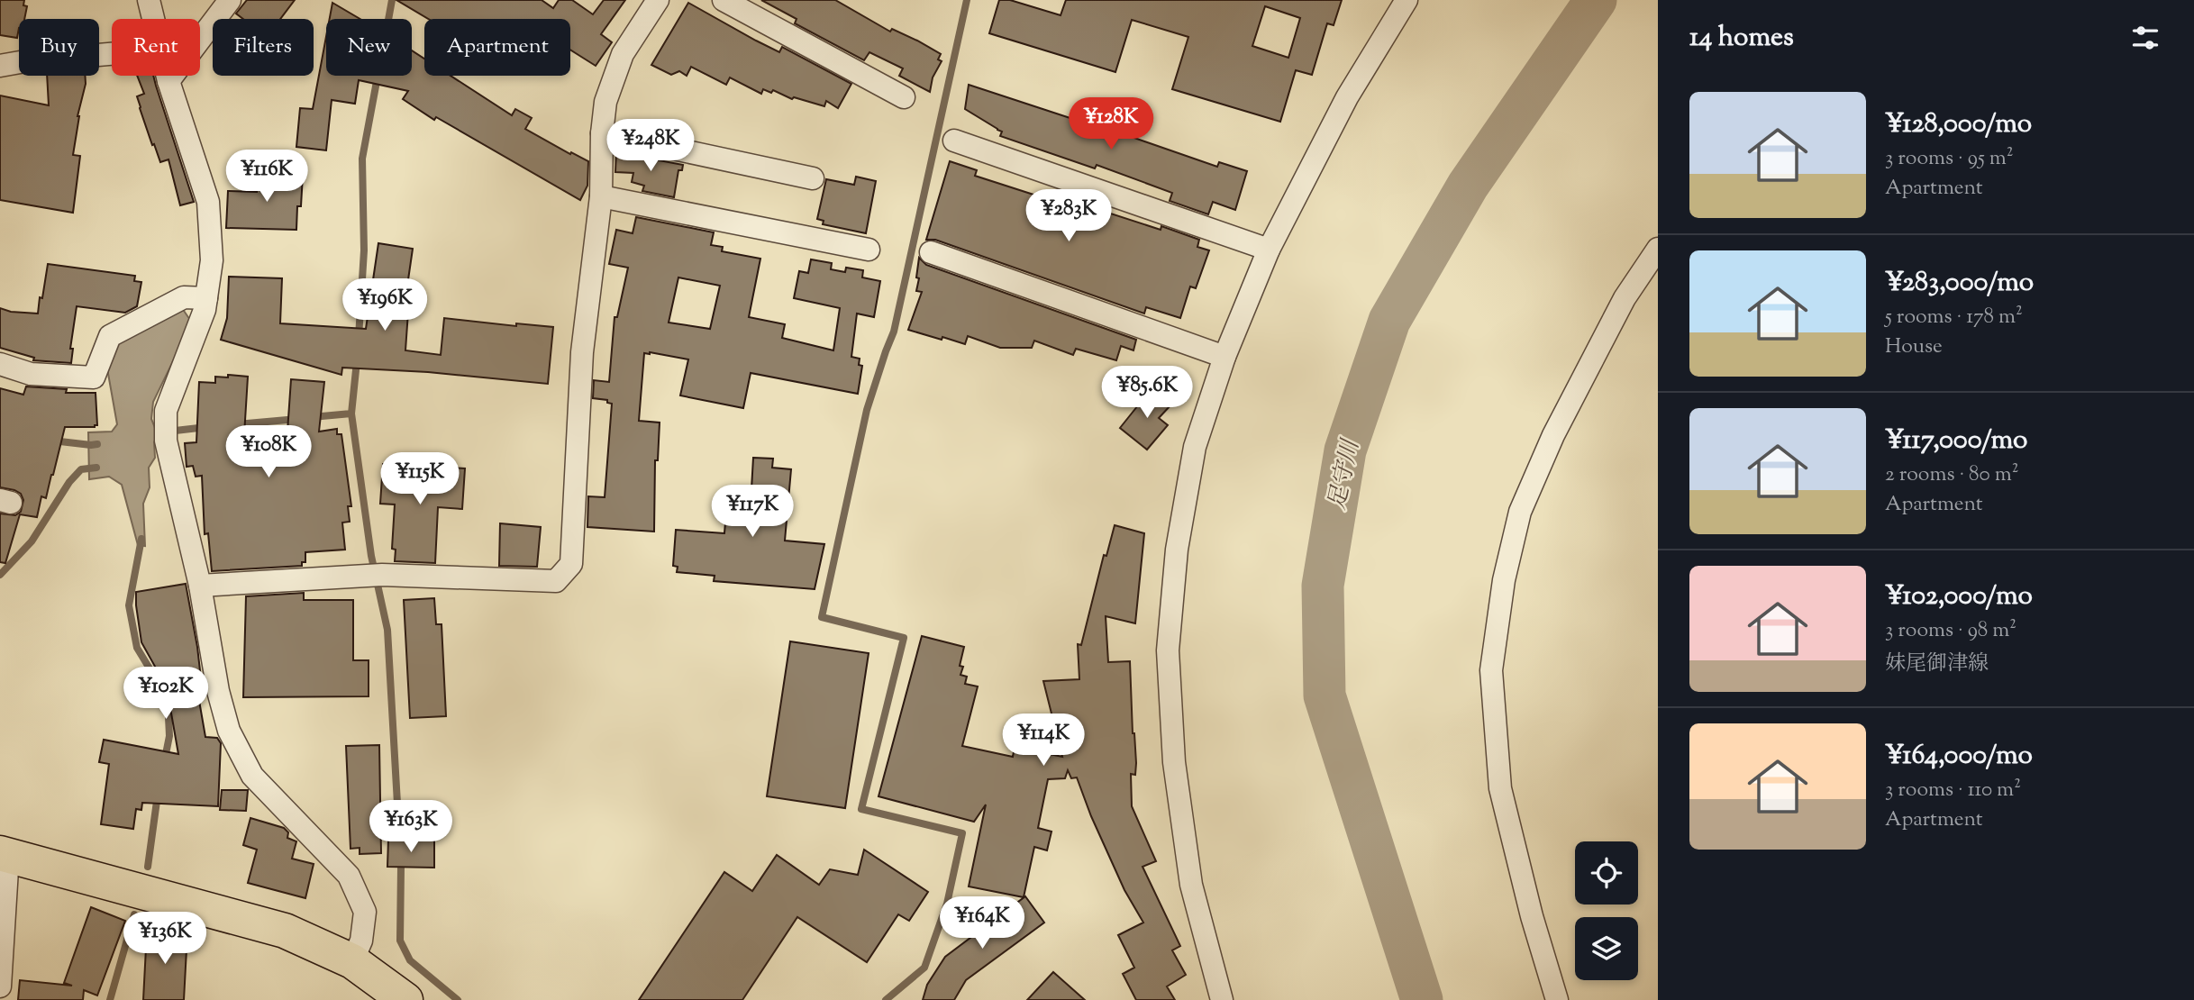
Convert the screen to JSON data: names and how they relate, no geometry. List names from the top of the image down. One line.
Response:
{"water":["足守川"],"page":{"heading":"14 homes","chip":["Buy","Rent","Filters","New","Apartment"],"list":[{"name":"¥128,000/mo","note":"3 rooms · 95 m² · Apartment"},{"name":"¥283,000/mo","note":"5 rooms · 178 m² · House"},{"name":"¥117,000/mo","note":"2 rooms · 80 m² · Apartment"},{"name":"¥102,000/mo","note":"3 rooms · 98 m² · 妹尾御津線"},{"name":"¥164,000/mo","note":"3 rooms · 110 m² · Apartment"}],"price":["¥128K","¥248K","¥116K","¥283K","¥196K","¥85.6K","¥108K","¥115K","¥117K","¥102K","¥114K","¥163K","¥164K","¥136K"]}}
